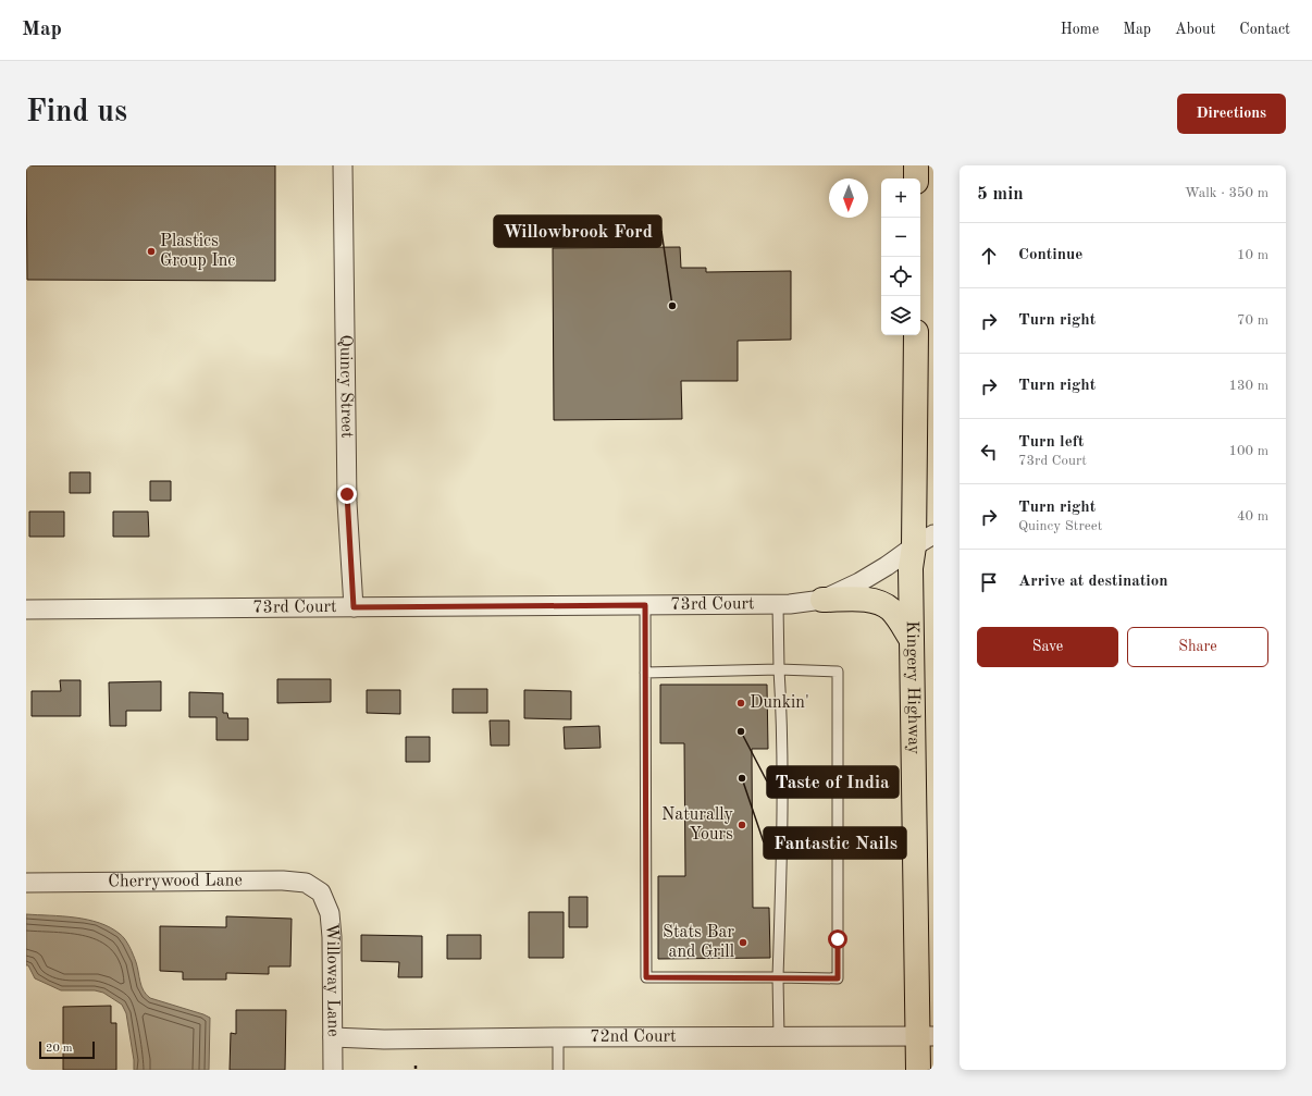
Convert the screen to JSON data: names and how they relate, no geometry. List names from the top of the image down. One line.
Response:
{"streets":{"highway":["Kingery Highway"],"street":["Quincy Street","73rd Court","Cherrywood Lane","Willoway Lane","72nd Court"]},"crossings":[["Quincy Street","73rd Court"],["73rd Court","Kingery Highway"],["Kingery Highway","72nd Court"],["Cherrywood Lane","Willoway Lane"],["Willoway Lane","72nd Court"]],"places":["Plastics Group Inc","Willowbrook Ford","Dunkin'","Taste of India","Fantastic Nails","Naturally Yours","Stats Bar and Grill"],"scale_bar":"20 m","north":"bottom","page":{"header":"Map","nav":["Home","Map","About","Contact"],"buttons":["Directions",["Save","Share"]],"title":"Find us","heading":["5 min","Walk · 350 m"],"map_buttons":["+","−"],"list":[["Continue","10 m"],["Turn right","70 m"],["Turn right","130 m"],["Turn left","73rd Court","100 m"],["Turn right","Quincy Street","40 m"],"Arrive at destination"],"scale":"20 m"}}
